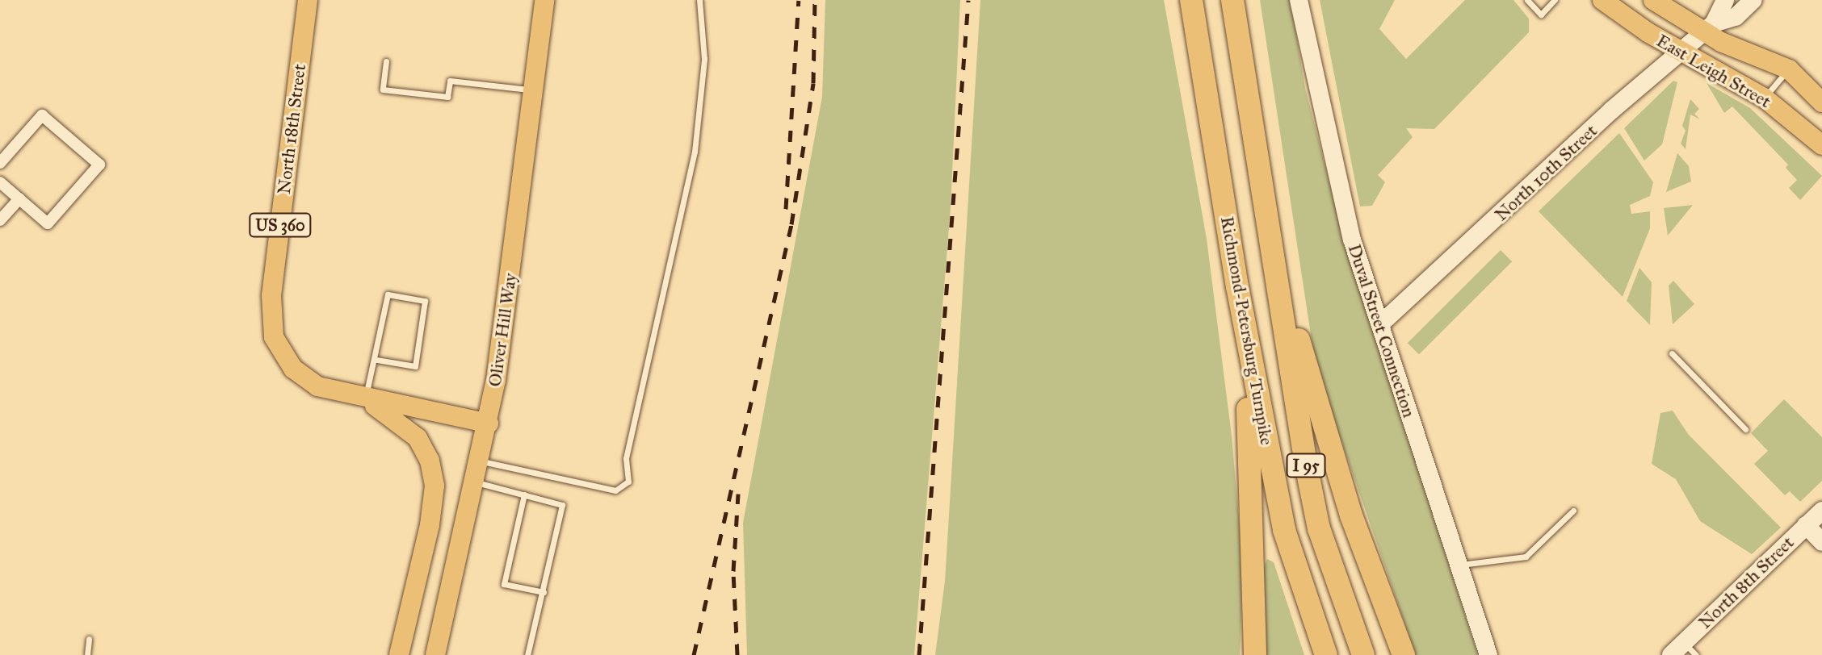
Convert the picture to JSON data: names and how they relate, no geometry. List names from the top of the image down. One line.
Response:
{"streets":{"highway":["Richmond-Petersburg Turnpike","I 95"],"main road":["East Leigh Street","North 18th Street","US 360","Oliver Hill Way"],"street":["North 10th Street","Duval Street Connection","North 8th Street"]},"crossings":[["East Leigh Street","North 10th Street"],["North 18th Street","US 360"],["North 10th Street","Duval Street Connection"]]}
